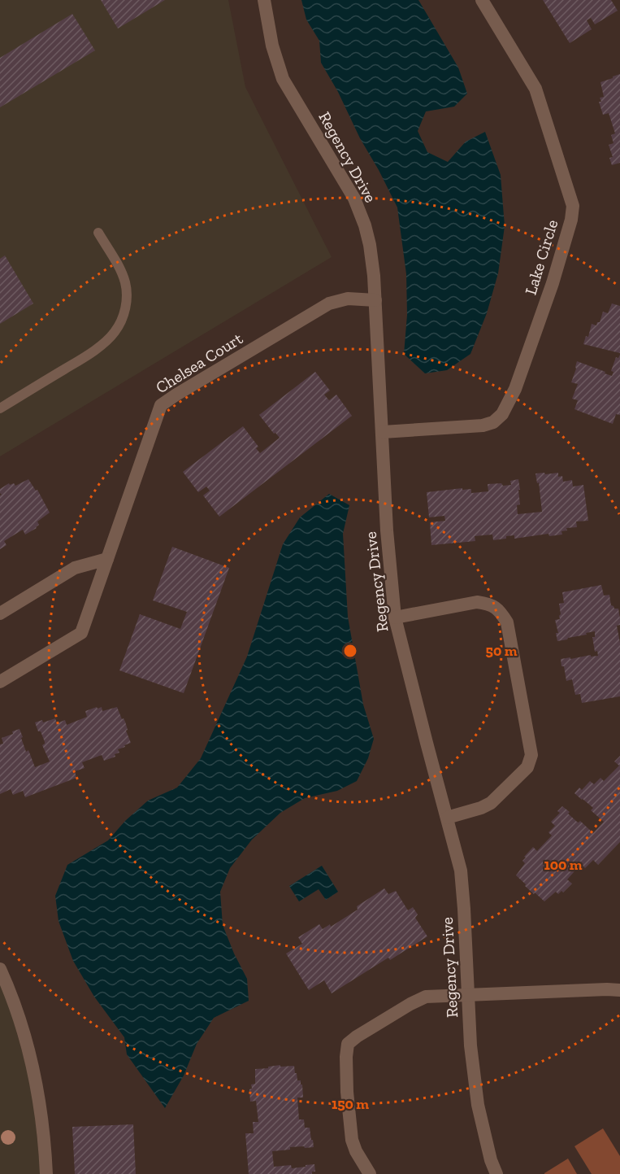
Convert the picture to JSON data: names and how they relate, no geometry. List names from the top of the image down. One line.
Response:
{"streets":{"street":["Regency Drive","Lake Circle","Chelsea Court"]},"crossings":[["Regency Drive","Lake Circle"],["Regency Drive","Chelsea Court"]],"rings":["50 m","100 m","150 m"]}
